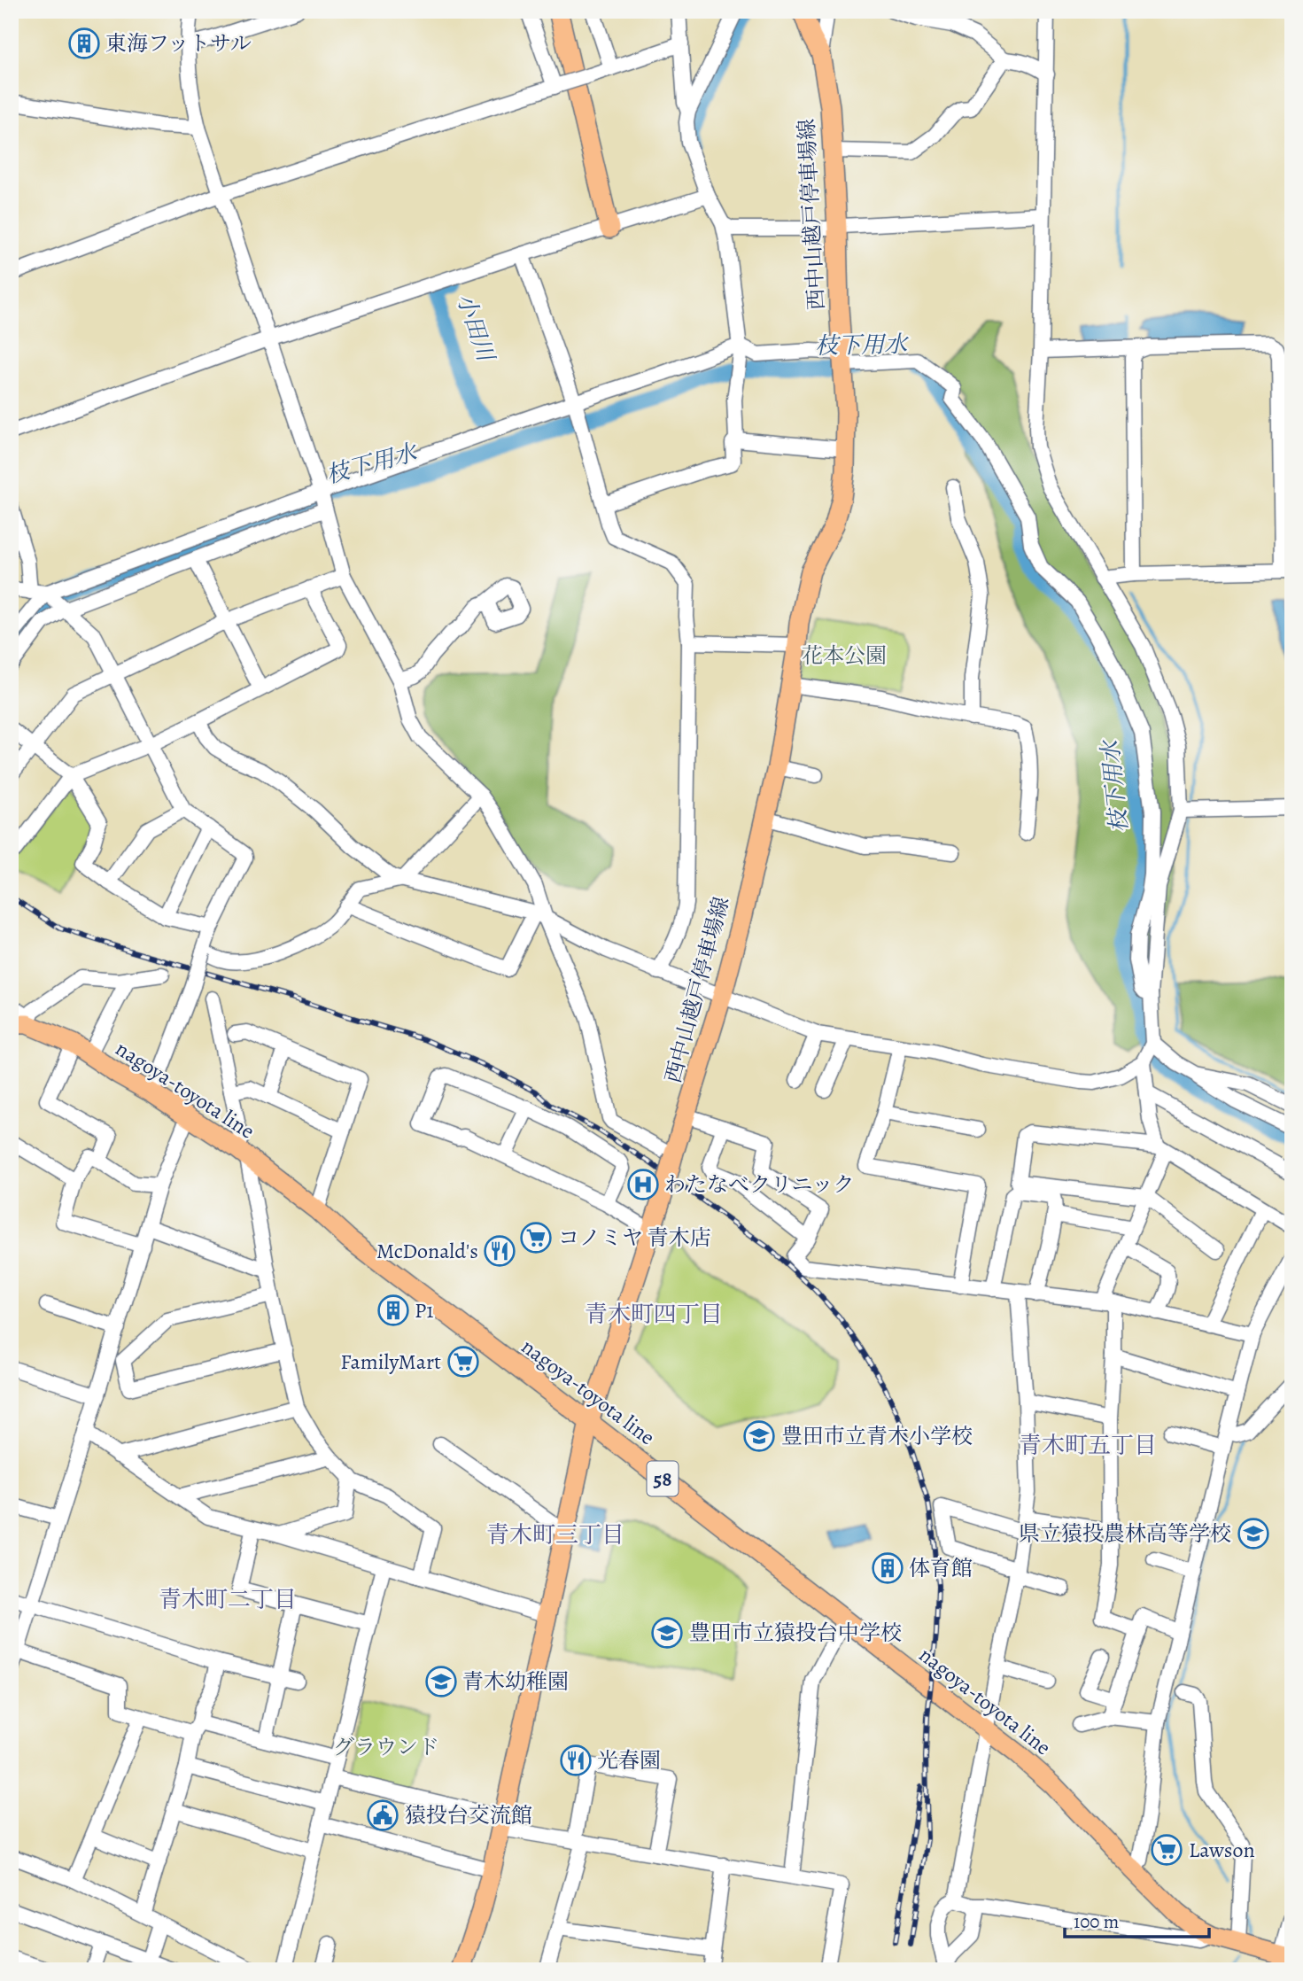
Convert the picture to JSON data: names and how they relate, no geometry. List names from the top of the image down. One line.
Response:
{"streets":{"main road":["西中山越戸停車場線","nagoya-toyota line","58"]},"crossings":[["西中山越戸停車場線","nagoya-toyota line"]],"districts":["青木町四丁目","青木町五丁目","青木町三丁目","青木町二丁目"],"water":["小田川","枝下用水"],"parks":["花本公園","グラウンド"],"places":{"building":["東海フットサル","P1","体育館"],"hospital":["わたなべクリニック"],"supermarket":["コノミヤ 青木店","FamilyMart","Lawson"],"restaurant":["McDonald's","光春園"],"school or university":["豊田市立青木小学校","県立猿投農林高等学校","豊田市立猿投台中学校","青木幼稚園"],"public building":["猿投台交流館"]},"scale_bar":"100 m"}
